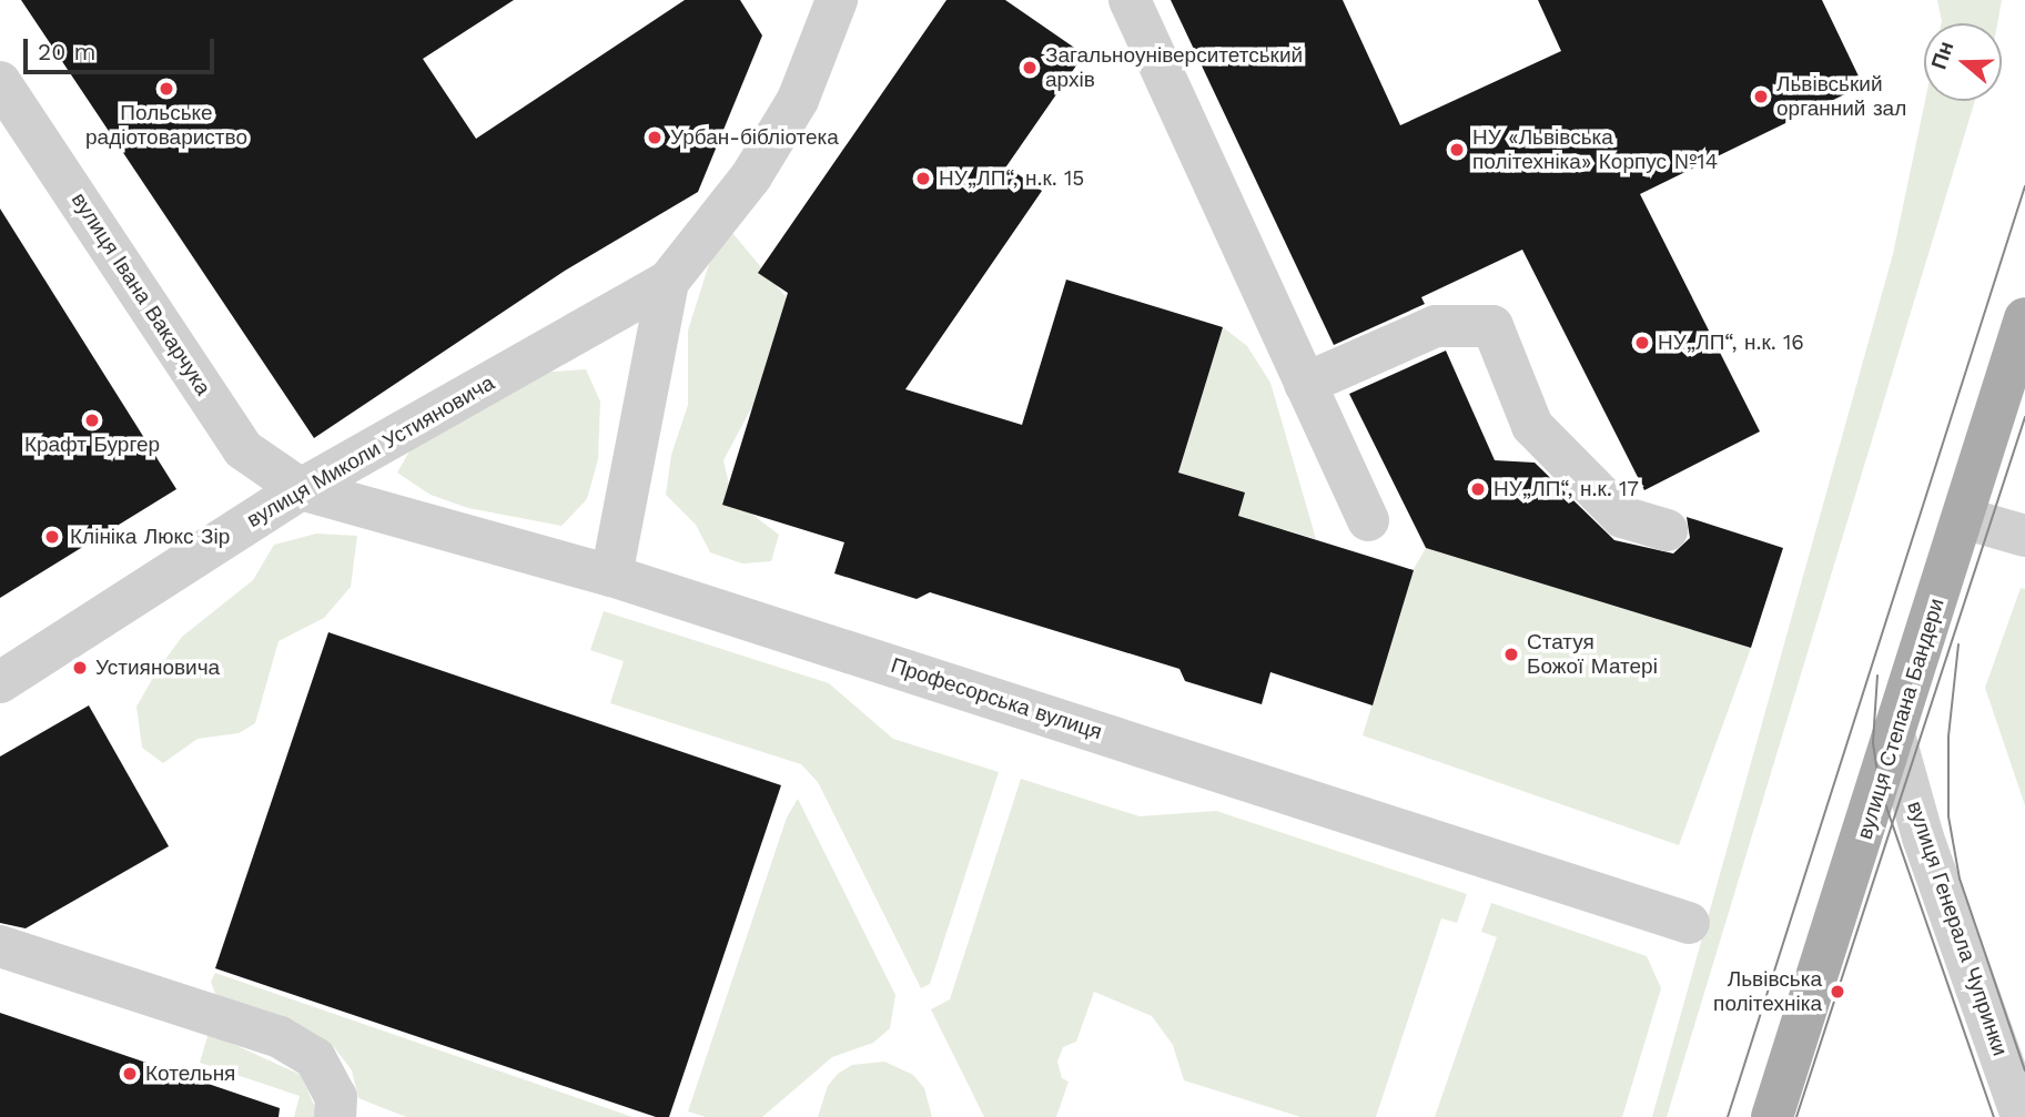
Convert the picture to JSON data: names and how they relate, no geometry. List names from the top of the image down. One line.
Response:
{"streets":{"main road":["вулиця Степана Бандери"],"street":["вулиця Івана Вакарчука","вулиця Миколи Устияновича","Професорська вулиця","вулиця Генерала Чупринки"]},"crossings":[["вулиця Івана Вакарчука","вулиця Миколи Устияновича"],["вулиця Івана Вакарчука","Професорська вулиця"],["вулиця Миколи Устияновича","Професорська вулиця"],["вулиця Степана Бандери","вулиця Генерала Чупринки"]],"places":["Загальноуніверситетський архів","Польське радіотовариство","Львівський органний зал","Урбан-бібліотека","НУ «Львівська політехніка» Корпус №14","НУ„ЛП“, н.к. 15","НУ„ЛП“, н.к. 16","Крафт Бургер","НУ„ЛП“, н.к. 17","Клініка Люкс Зір","Статуя Божої Матері","Устияновича","Львівська політехніка","Котельня"],"scale_bar":"20 m","north":"left"}
